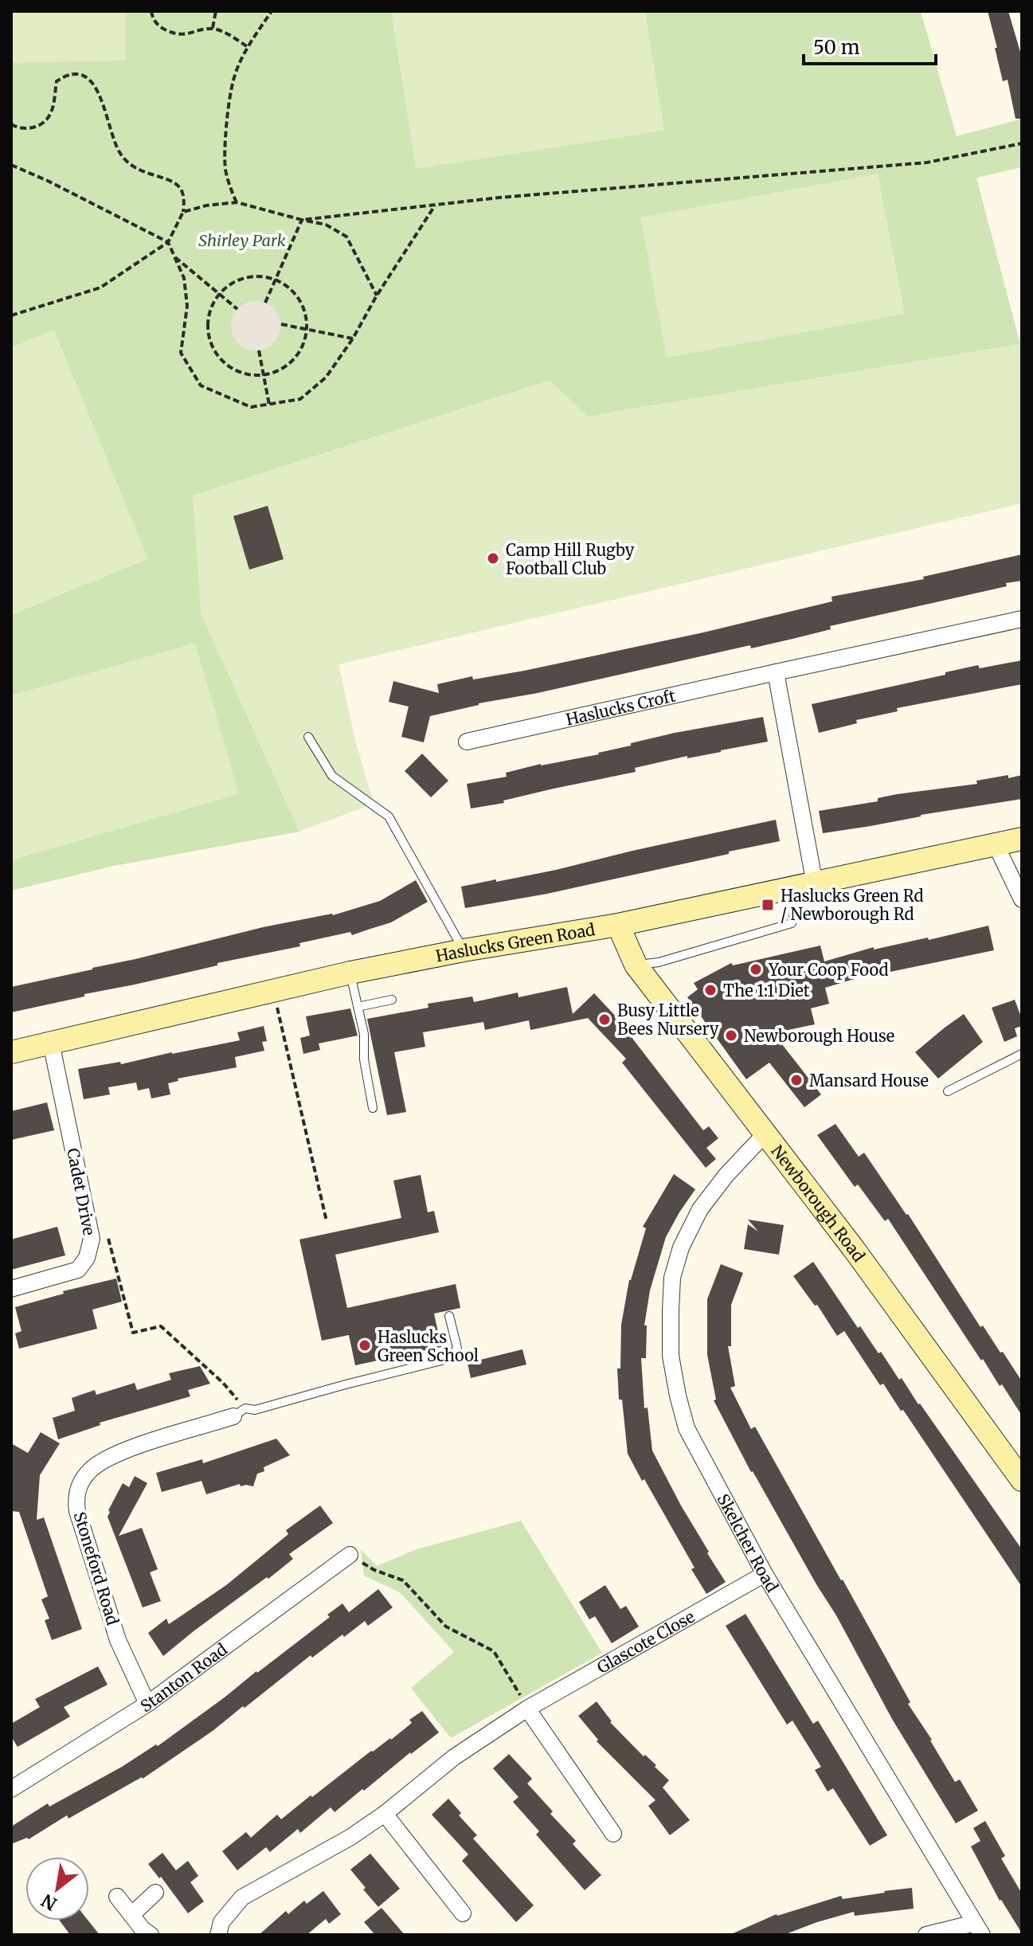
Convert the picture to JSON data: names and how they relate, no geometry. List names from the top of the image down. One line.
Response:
{"streets":{"street":["Haslucks Croft","Haslucks Green Road","Cadet Drive","Newborough Road","Skelcher Road","Stoneford Road","Glascote Close","Stanton Road"]},"crossings":[["Haslucks Green Road","Cadet Drive"],["Haslucks Green Road","Newborough Road"],["Newborough Road","Skelcher Road"],["Skelcher Road","Glascote Close"],["Stoneford Road","Stanton Road"]],"parks":["Shirley Park"],"places":{"other":["Camp Hill Rugby Football Club","Your Coop Food","The 1:1 Diet","Busy Little Bees Nursery","Newborough House","Mansard House","Haslucks Green School"],"transit":["Haslucks Green Rd / Newborough Rd"]},"scale_bar":"50 m","north":"bottom left"}
